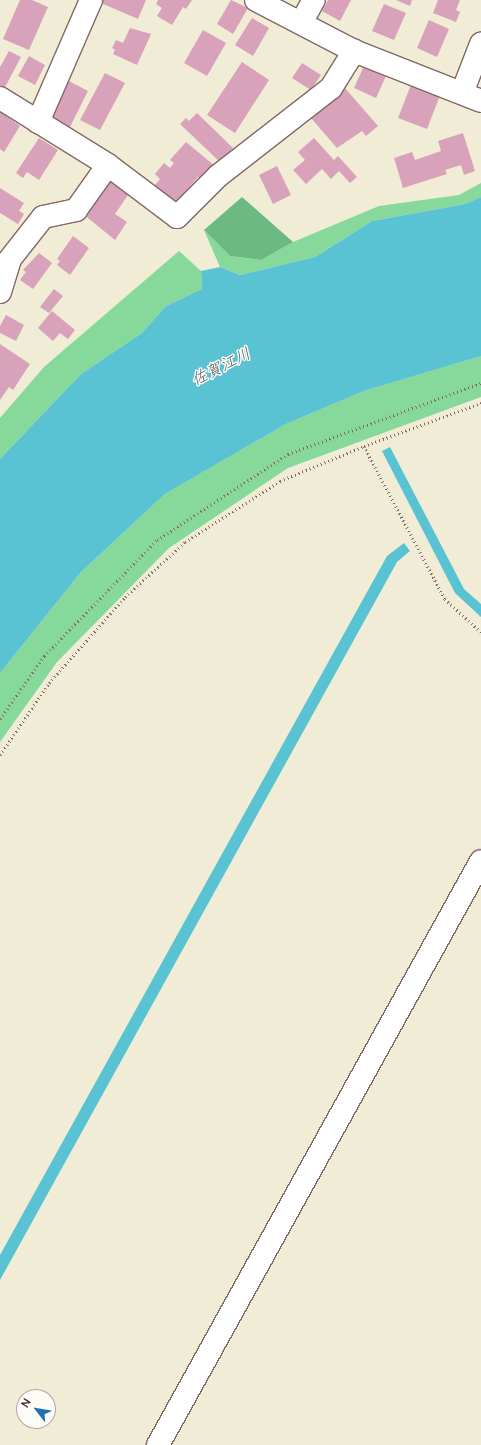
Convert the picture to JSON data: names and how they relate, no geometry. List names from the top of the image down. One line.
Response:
{"water":["佐賀江川"],"north":"top left"}
